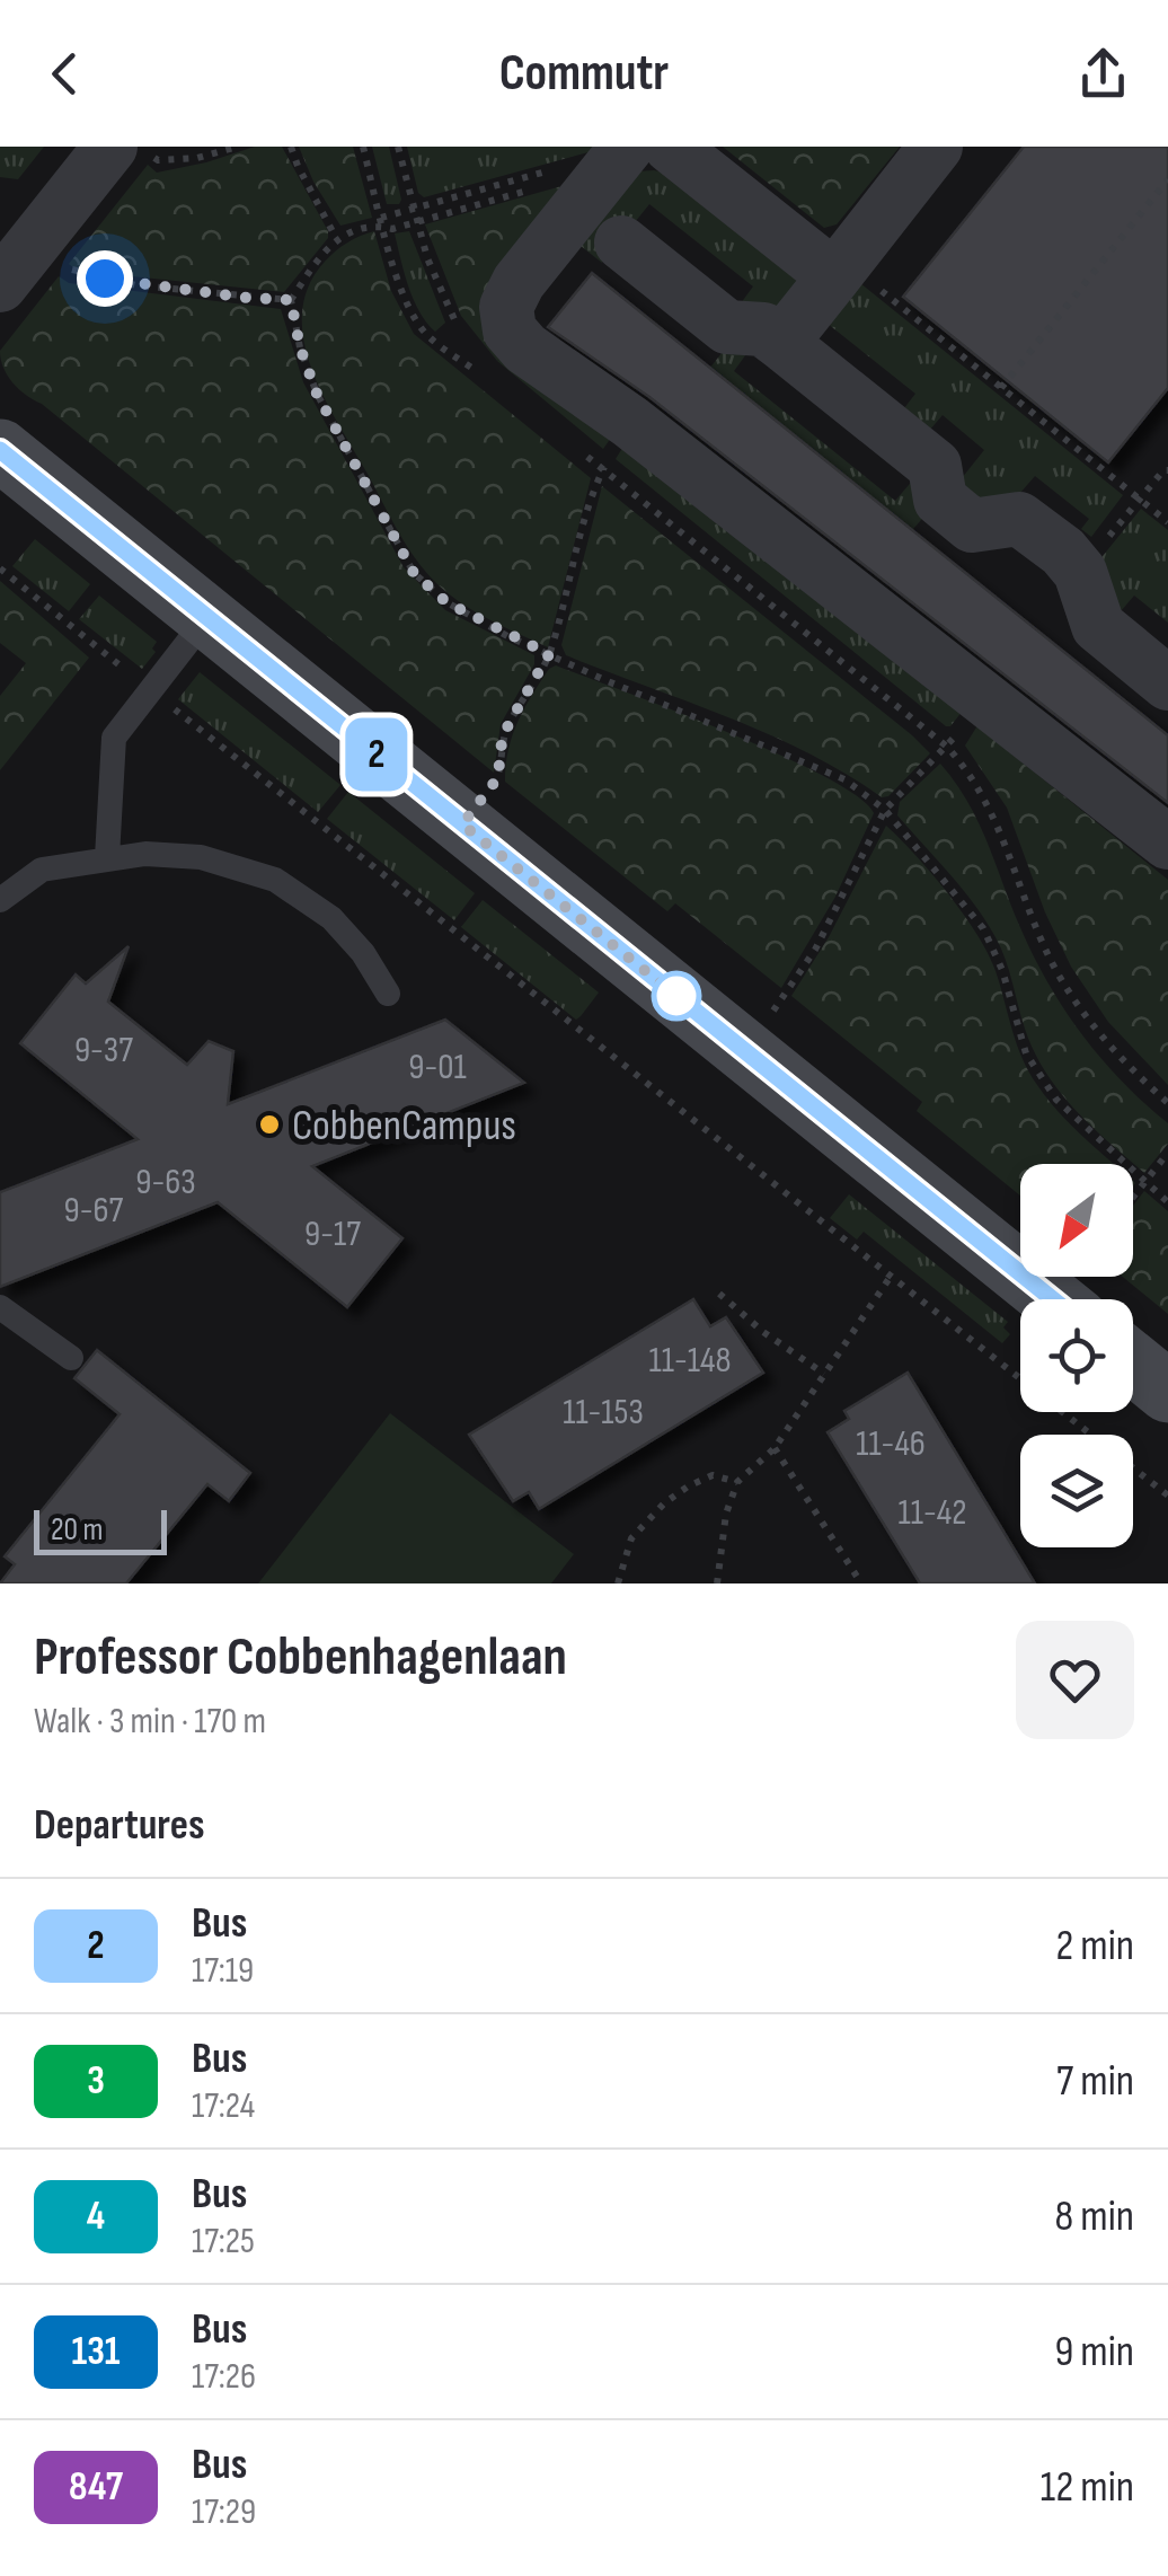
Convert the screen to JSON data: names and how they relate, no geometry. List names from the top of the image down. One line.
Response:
{"places":["CobbenCampus"],"lines":["bus line 2"],"house_numbers":["9-37","9-01","9-63","9-67","9-17","11-148","11-153","11-46","11-42"],"scale_bar":"20 m","north":"bottom left","page":{"header":"Commutr","on_map":"2","scale":"20 m","heading":[["Professor Cobbenhagenlaan","Walk · 3 min · 170 m"],"Departures"],"list":[{"mark":"2","name":"Bus","note":"17:19","value":"2 min"},{"mark":"3","name":"Bus","note":"17:24","value":"7 min"},{"mark":"4","name":"Bus","note":"17:25","value":"8 min"},{"mark":"131","name":"Bus","note":"17:26","value":"9 min"},{"mark":"847","name":"Bus","note":"17:29","value":"12 min"}]}}
